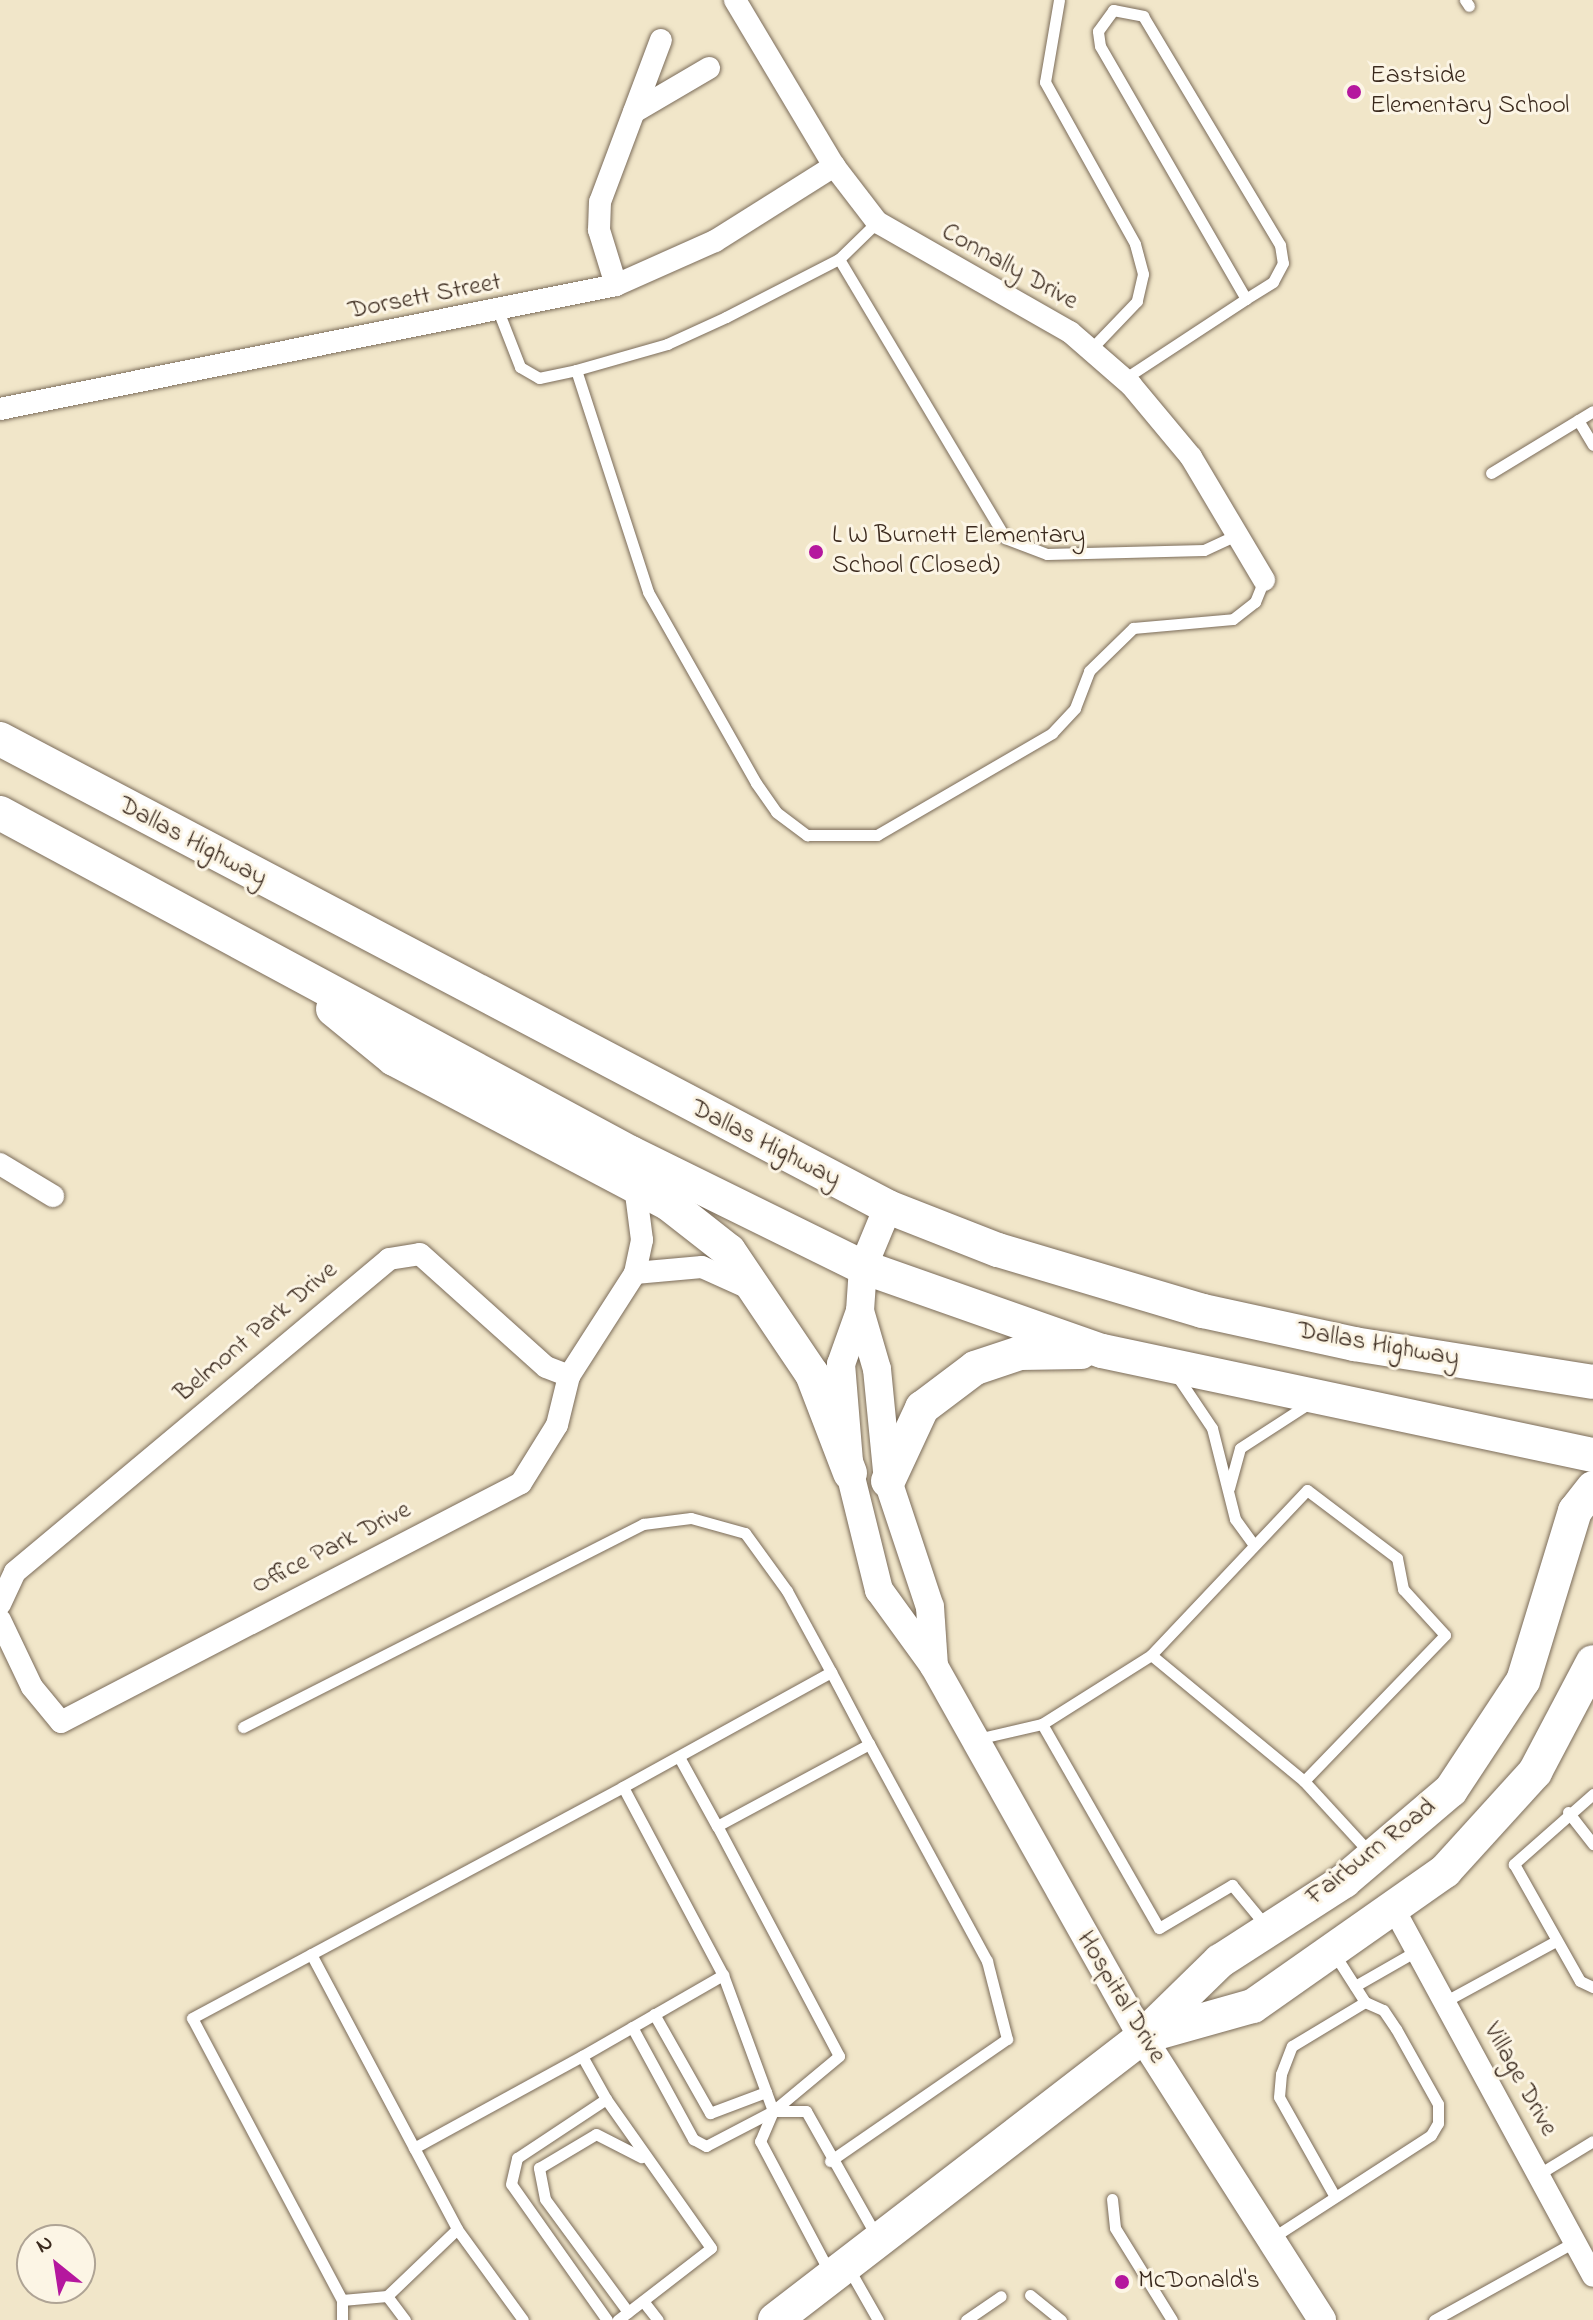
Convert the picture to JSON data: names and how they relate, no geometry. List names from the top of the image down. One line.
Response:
{"streets":{"main road":["Dallas Highway","Fairburn Road"],"street":["Connally Drive","Dorsett Street","Belmont Park Drive","Office Park Drive","Hospital Drive","Village Drive"]},"crossings":[["Connally Drive","Dorsett Street"],["Dallas Highway","Hospital Drive"],["Belmont Park Drive","Office Park Drive"],["Fairburn Road","Hospital Drive"],["Fairburn Road","Village Drive"]],"places":["Eastside Elementary School","L W Burnett Elementary School (Closed)","McDonald's"],"north":"top left"}
